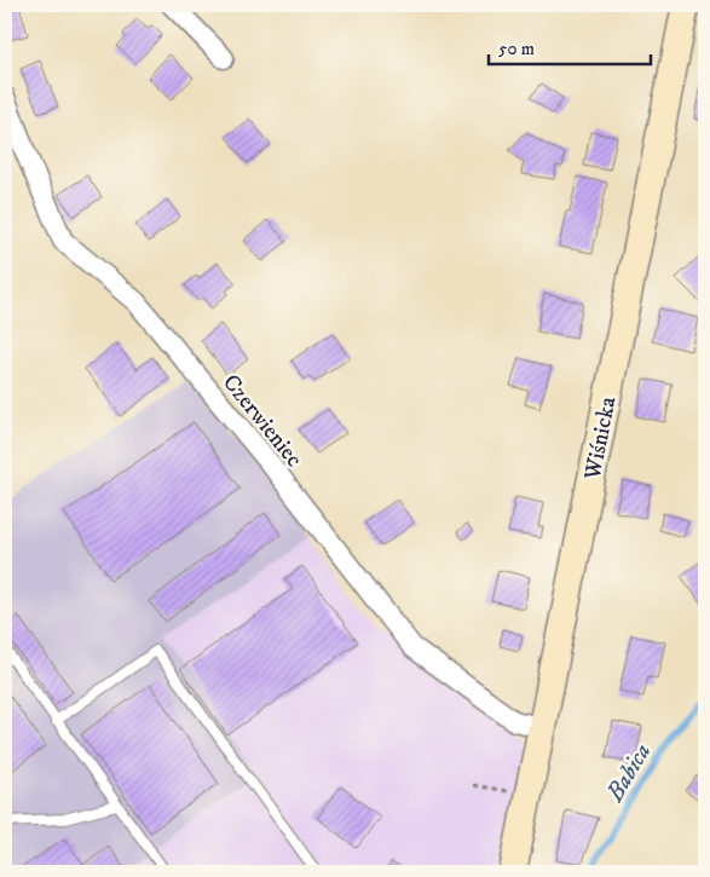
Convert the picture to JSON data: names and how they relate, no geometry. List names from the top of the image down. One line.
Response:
{"streets":{"main road":["Wiśnicka"],"street":["Czerwieniec"]},"crossings":[["Czerwieniec","Wiśnicka"]],"water":["Babica"],"scale_bar":"50 m"}
